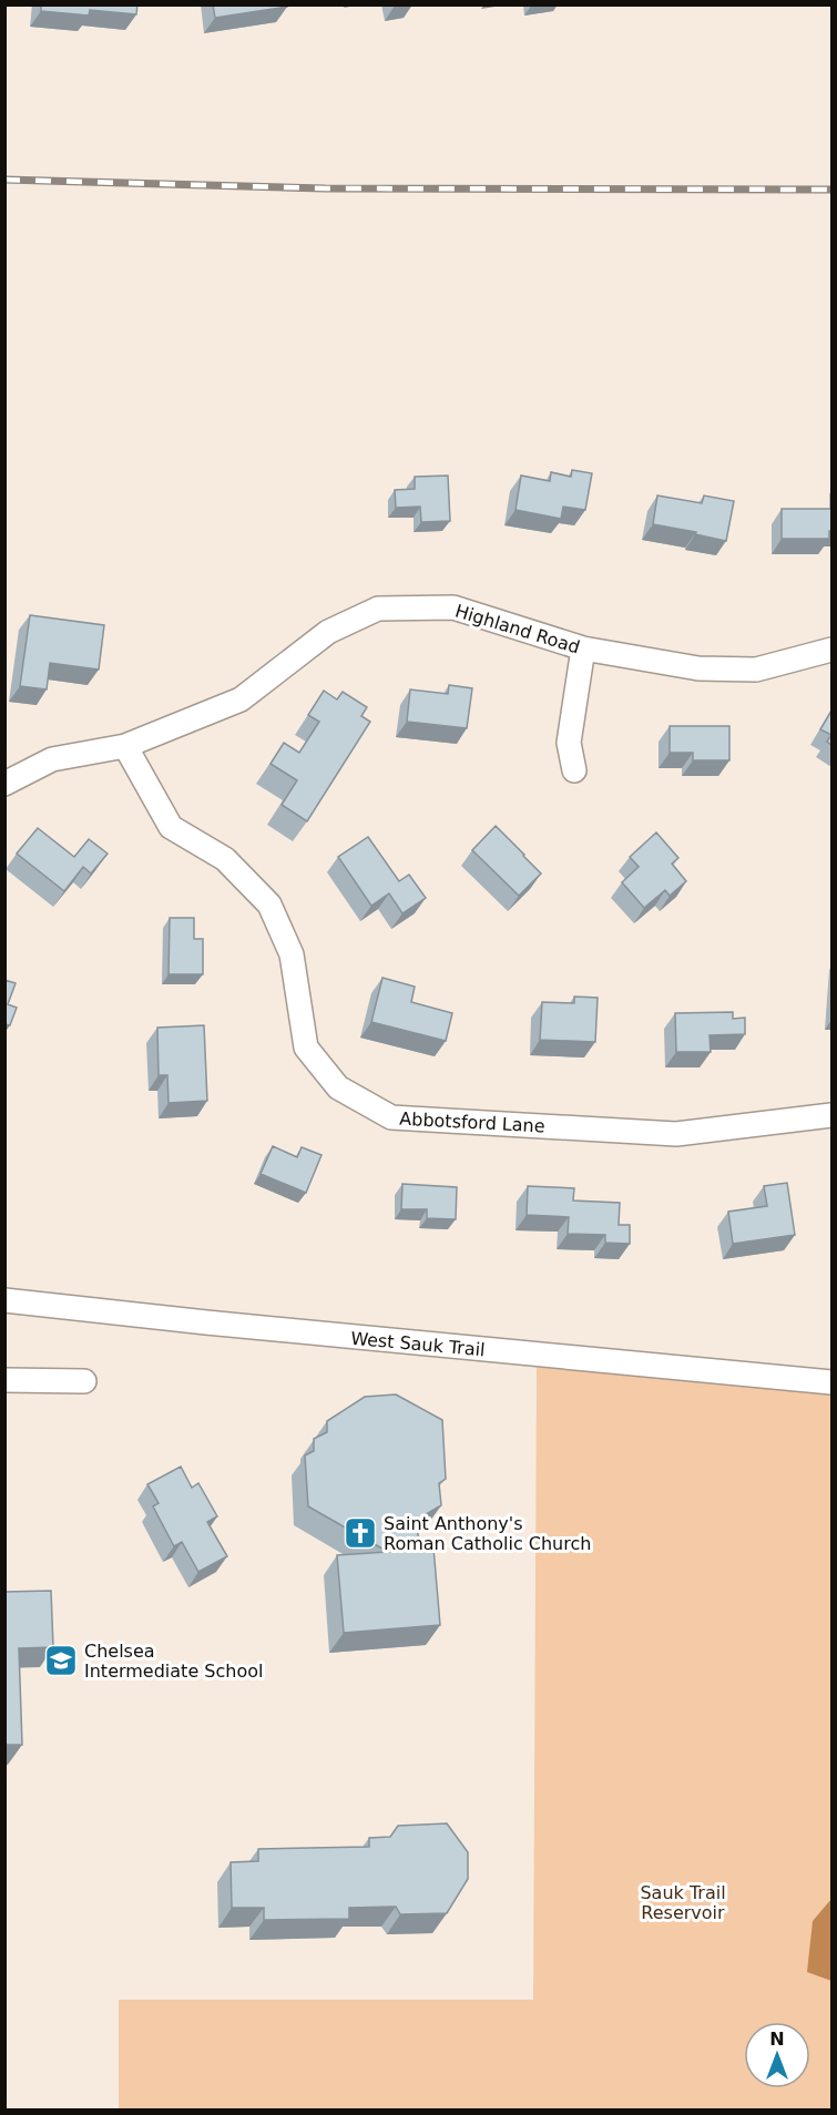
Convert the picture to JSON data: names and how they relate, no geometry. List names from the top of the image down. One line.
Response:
{"streets":{"street":["Highland Road","Abbotsford Lane","West Sauk Trail"]},"crossings":[["Highland Road","Abbotsford Lane"]],"parks":["Sauk Trail Reservoir"],"places":{"church":["Saint Anthony's Roman Catholic Church"],"school or university":["Chelsea Intermediate School"]},"north":"top"}
